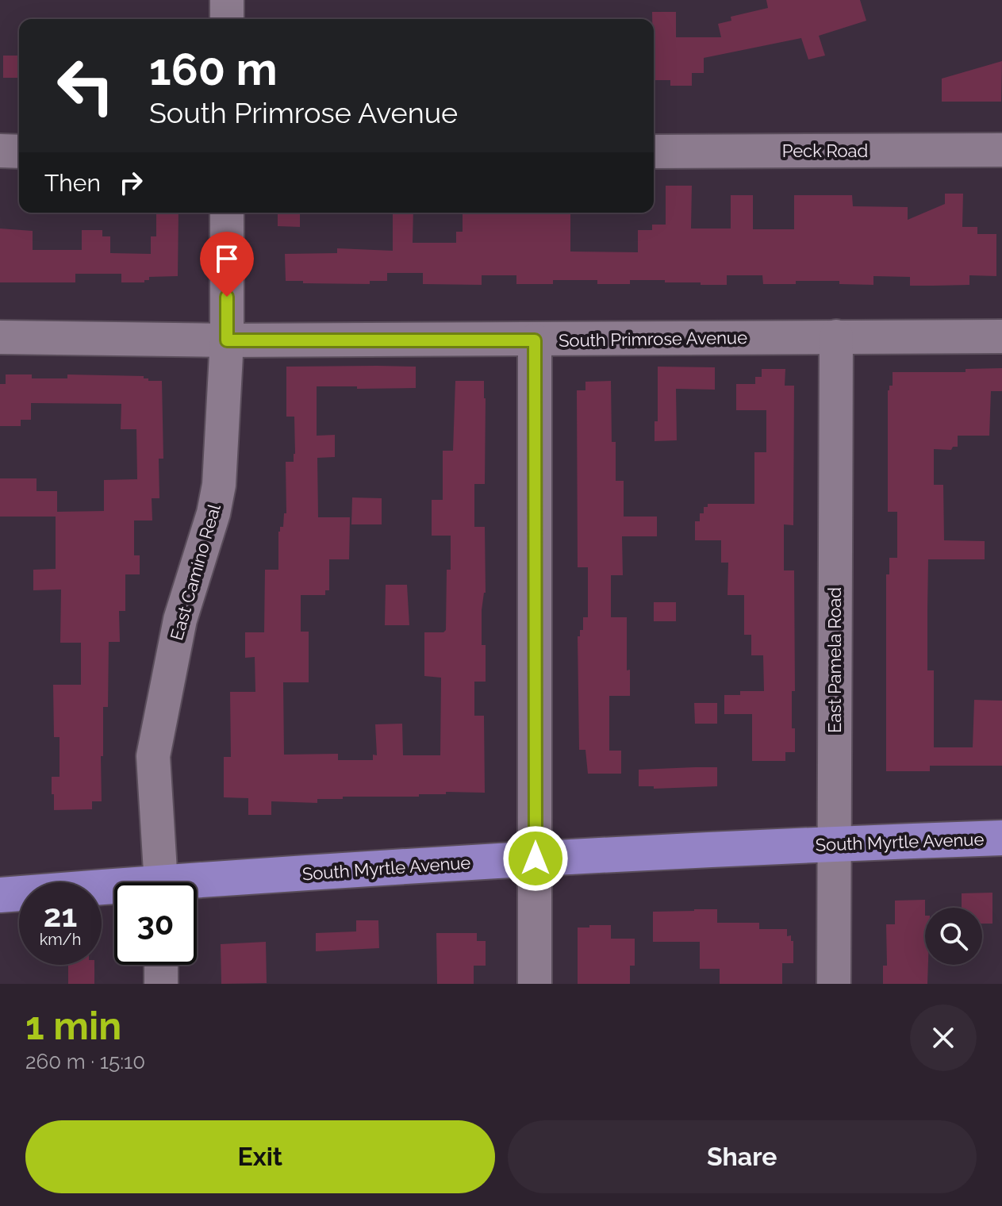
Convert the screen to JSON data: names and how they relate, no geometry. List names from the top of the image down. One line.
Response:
{"streets":{"main road":["South Myrtle Avenue"],"street":["Peck Road","South Primrose Avenue","East Camino Real","East Pamela Road"]},"crossings":[["South Primrose Avenue","East Camino Real"],["South Primrose Avenue","East Pamela Road"],["East Pamela Road","South Myrtle Avenue"]],"page":{"turn":["160 m","South Primrose Avenue"],"then":"Then","speed":"21 km/h","limit":"30","heading":["1 min","260 m · 15:10"],"buttons":["Exit","Share"]}}
